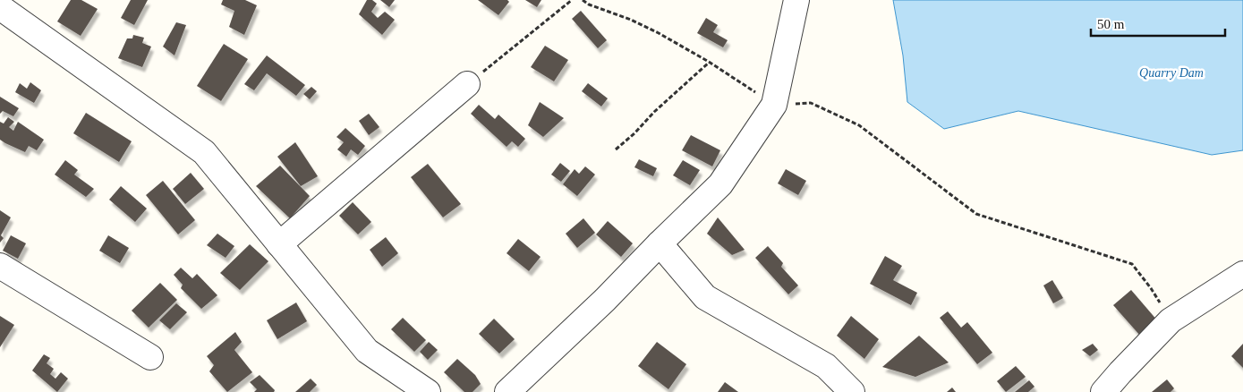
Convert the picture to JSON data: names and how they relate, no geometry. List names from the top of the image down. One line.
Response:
{"water":["Quarry Dam"],"scale_bar":"50 m"}
